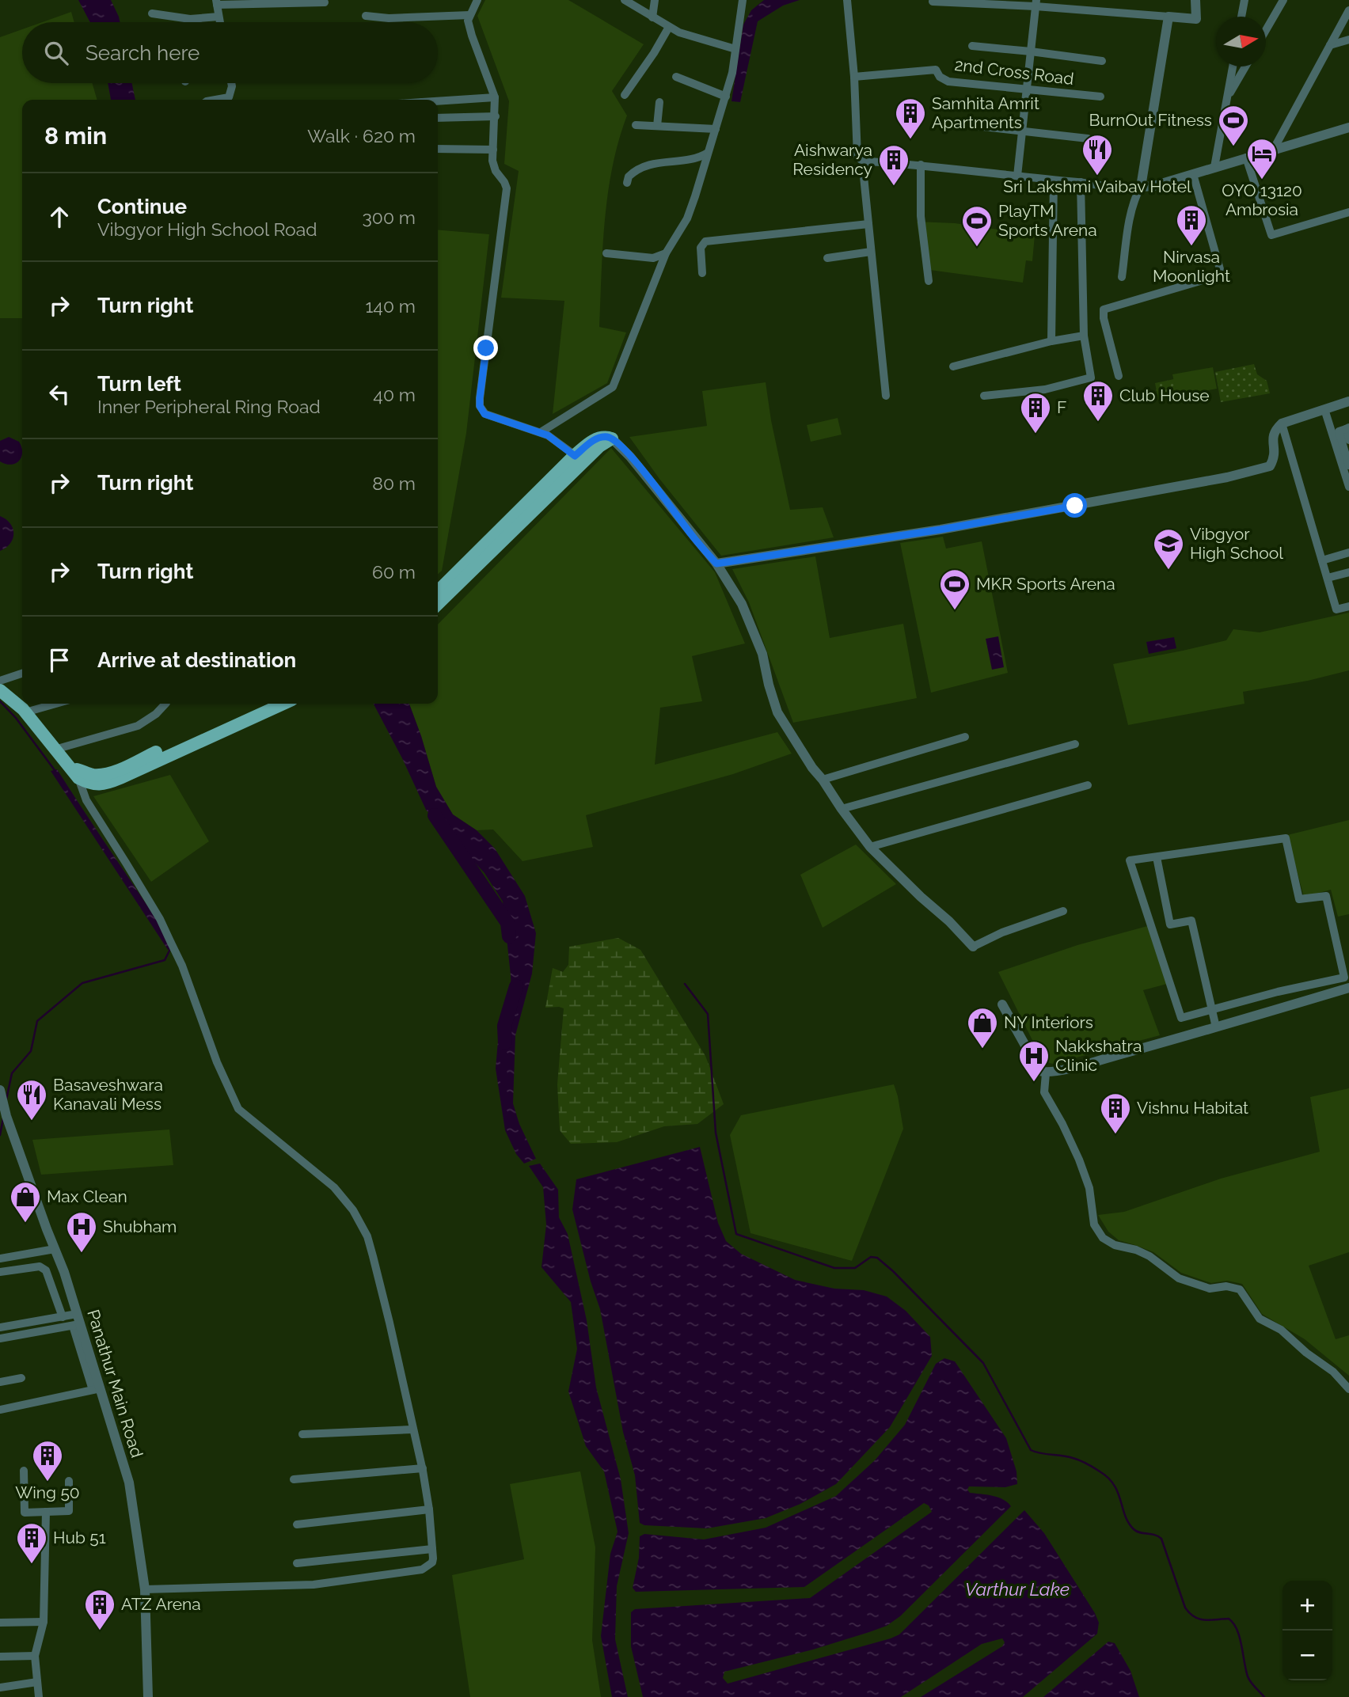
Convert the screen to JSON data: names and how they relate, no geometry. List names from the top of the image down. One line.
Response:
{"streets":{"street":["2nd Cross Road","Panathur Main Road"]},"water":["Varthur Lake"],"places":{"building":["Samhita Amrit Apartments","Aishwarya Residency","Nirvasa Moonlight","Club House","F","Vishnu Habitat","Wing 50","Hub 51","ATZ Arena"],"sports":["BurnOut Fitness","PlayTM Sports Arena","MKR Sports Arena"],"restaurant":["Sri Lakshmi Vaibav Hotel","Basaveshwara Kanavali Mess"],"hotel":["OYO 13120 Ambrosia"],"school or university":["Vibgyor High School"],"shop":["NY Interiors","Max Clean"],"hospital":["Nakkshatra Clinic","Shubham"]},"north":"right","page":{"search":"Search here","heading":["8 min","Walk · 620 m"],"list":[["Continue","Vibgyor High School Road","300 m"],["Turn right","140 m"],["Turn left","Inner Peripheral Ring Road","40 m"],["Turn right","80 m"],["Turn right","60 m"],"Arrive at destination"],"map_buttons":["+","−"]}}
